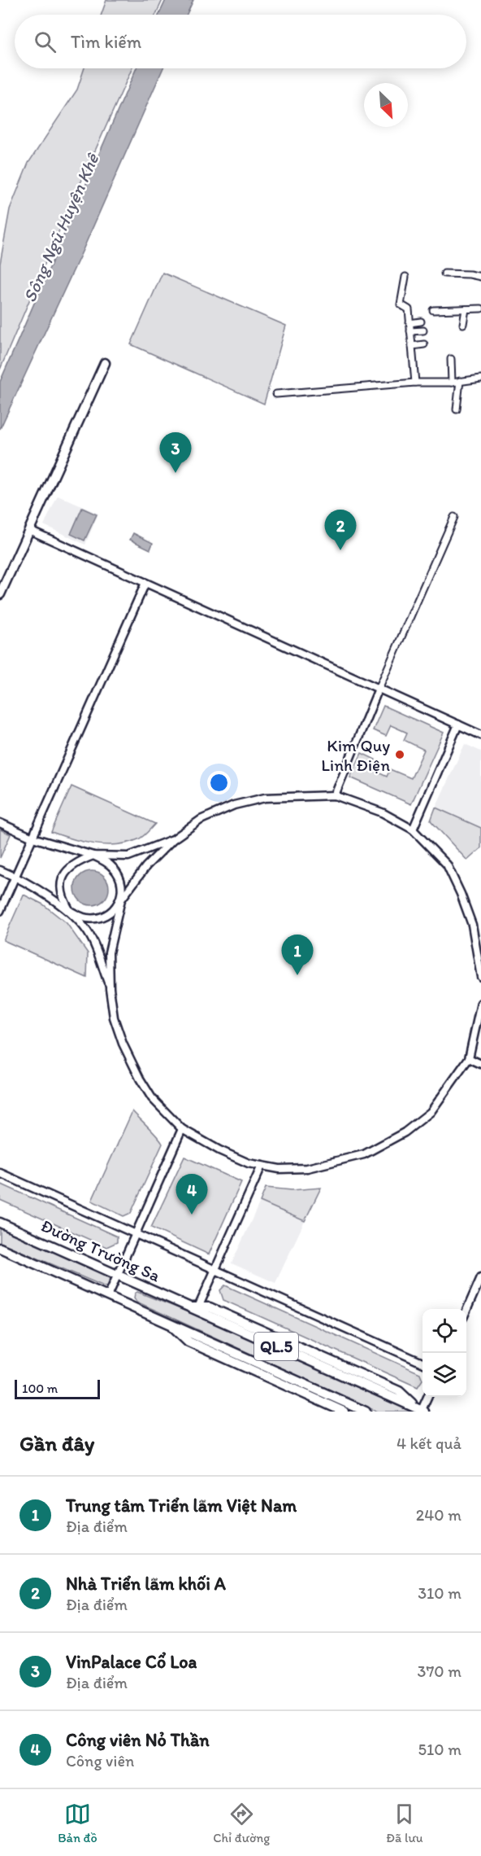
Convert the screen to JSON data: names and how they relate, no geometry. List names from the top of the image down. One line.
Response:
{"streets":{"main road":["Đường Trường Sa","QL.5"]},"water":["Sông Ngũ Huyện Khê"],"places":["Kim Quy Linh Điện"],"scale_bar":"100 m","north":"bottom right","page":{"search":"Tìm kiếm","pins":["3","2","1","4"],"scale":"100 m","heading":["Gần đây","4 kết quả"],"list":[{"mark":"1","name":"Trung tâm Triển lãm Việt Nam","note":"Địa điểm","value":"240 m"},{"mark":"2","name":"Nhà Triển lãm khối A","note":"Địa điểm","value":"310 m"},{"mark":"3","name":"VinPalace Cổ Loa","note":"Địa điểm","value":"370 m"},{"mark":"4","name":"Công viên Nỏ Thần","note":"Công viên","value":"510 m"}],"nav":["Bản đồ","Chỉ đường","Đã lưu"]}}
